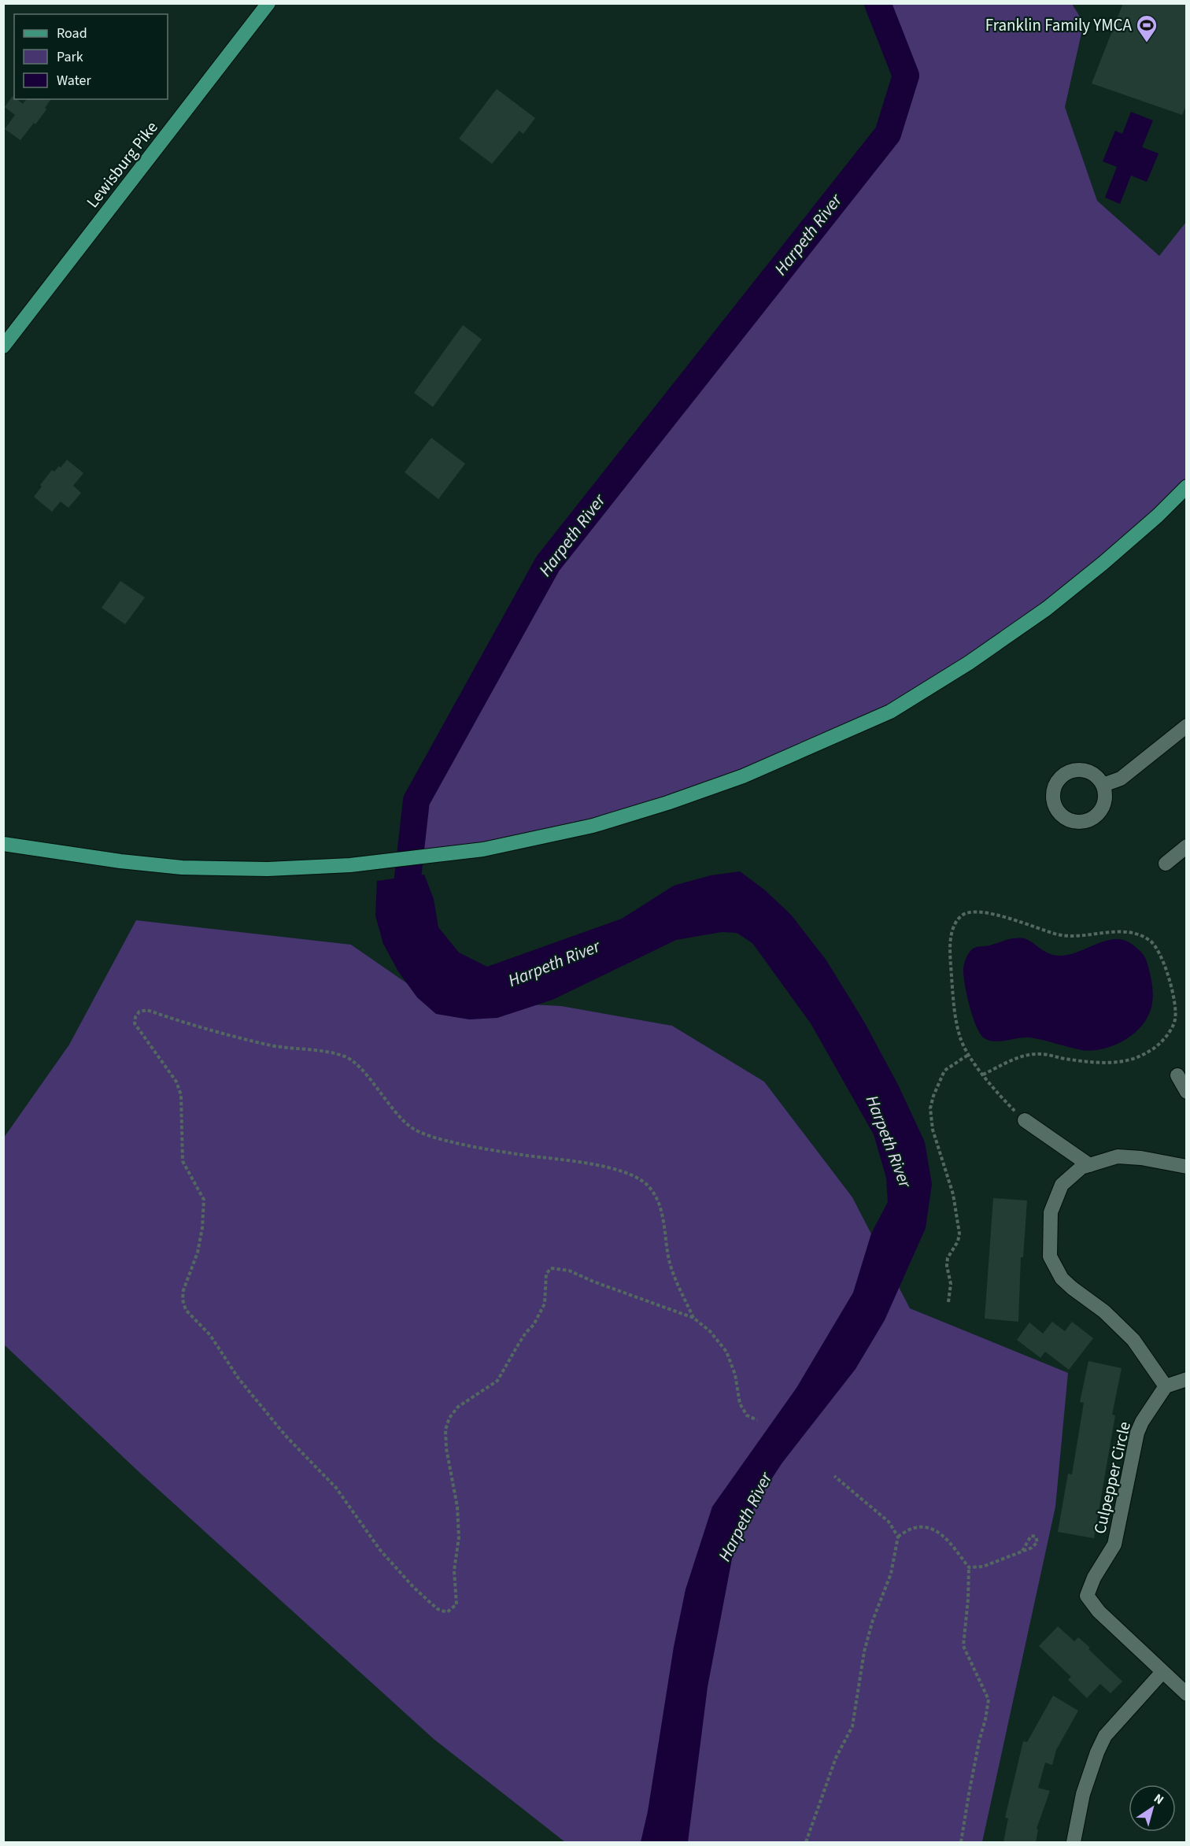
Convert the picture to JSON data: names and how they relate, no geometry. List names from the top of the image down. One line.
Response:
{"streets":{"main road":["Lewisburg Pike"],"street":["Culpepper Circle"]},"water":["Harpeth River"],"places":{"sports":["Franklin Family YMCA"]},"legend":["Road","Park","Water"],"north":"top right"}
